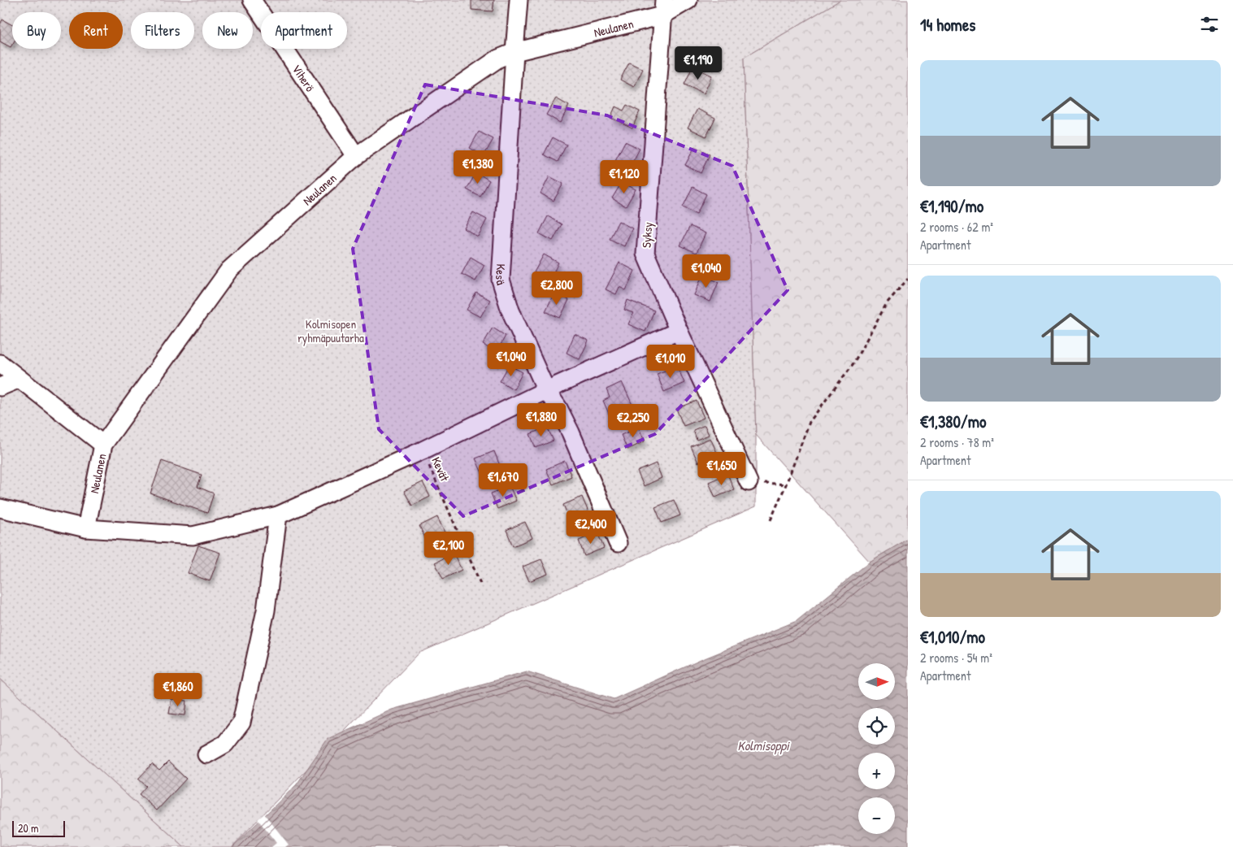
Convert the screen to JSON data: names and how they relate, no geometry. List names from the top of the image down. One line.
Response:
{"streets":{"street":["Neulanen","Viherö","Syksy","Kesä"],"path":["Kevät"]},"crossings":[["Neulanen","Viherö"],["Neulanen","Syksy"],["Neulanen","Kesä"]],"water":["Kolmisoppi"],"parks":["Kolmisopen ryhmäpuutarha"],"scale_bar":"20 m","north":"right","page":{"heading":"14 homes","chip":["Buy","Rent","Filters","New","Apartment"],"price":["€1,190","€1,380","€1,120","€1,040","€2,800","€1,040","€1,010","€1,880","€2,250","€1,650","€1,670","€2,400","€2,100","€1,860"],"list":[{"name":"€1,190/mo","note":"2 rooms · 62 m² · Apartment"},{"name":"€1,380/mo","note":"2 rooms · 78 m² · Apartment"},{"name":"€1,010/mo","note":"2 rooms · 54 m² · Apartment"}],"map_buttons":["+","−"],"scale":"20 m"}}
